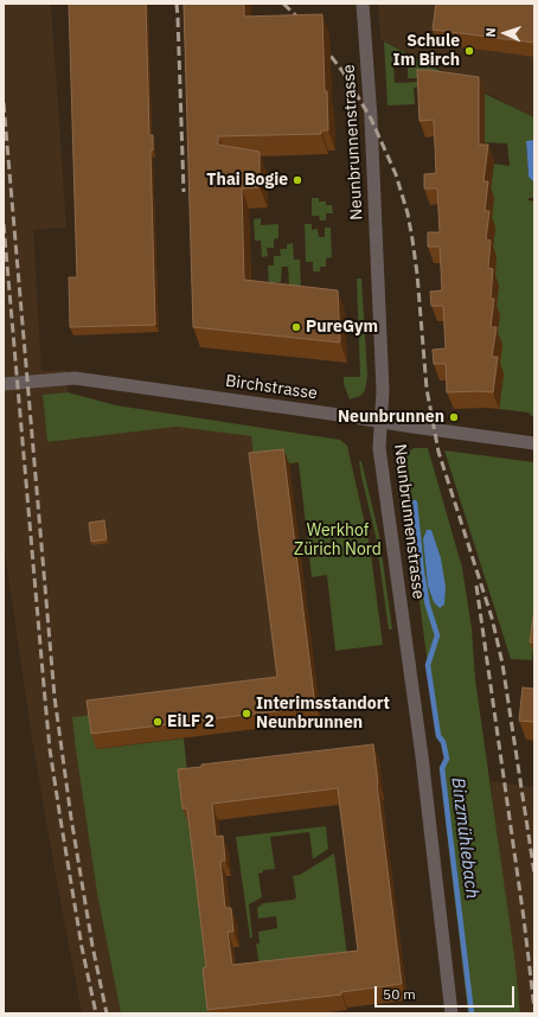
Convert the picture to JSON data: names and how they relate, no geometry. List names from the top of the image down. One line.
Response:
{"streets":{"street":["Neunbrunnenstrasse","Birchstrasse"]},"crossings":[["Neunbrunnenstrasse","Birchstrasse"]],"water":["Binzmühlebach"],"parks":["Werkhof Zürich Nord"],"places":["Schule Im Birch","Thai Bogie","PureGym","Neunbrunnen","Interimsstandort Neunbrunnen","EiLF 2"],"scale_bar":"50 m","north":"left"}
